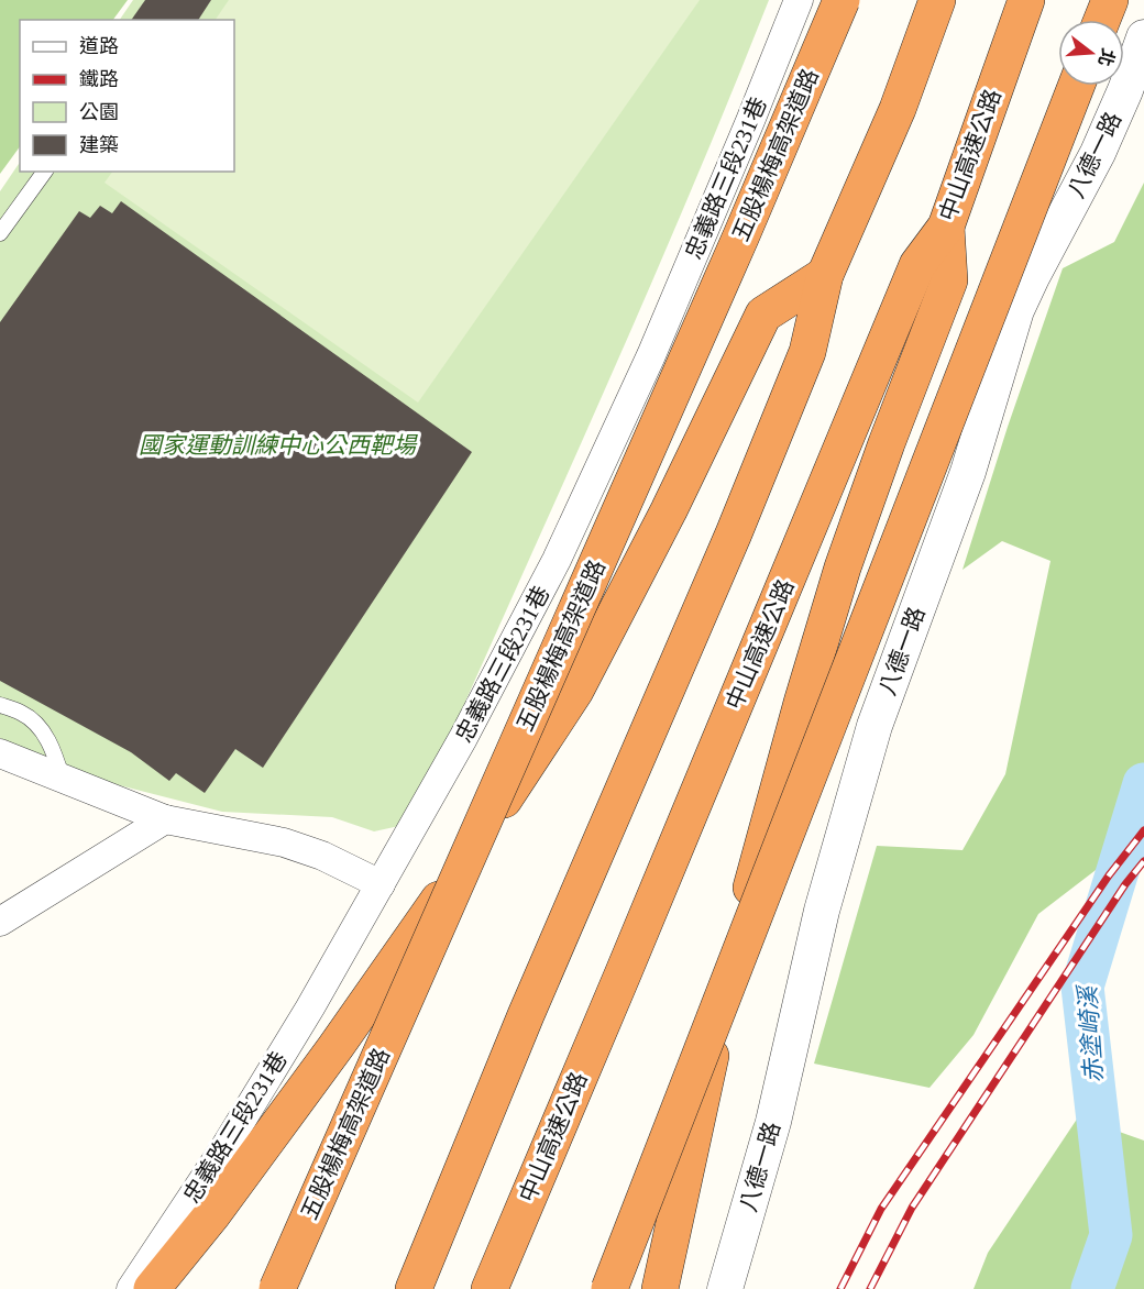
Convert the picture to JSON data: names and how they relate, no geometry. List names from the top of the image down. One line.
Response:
{"streets":{"highway":["五股楊梅高架道路","中山高速公路"],"street":["八德一路","忠義路三段231巷"]},"water":["赤塗崎溪"],"parks":["國家運動訓練中心公西靶場"],"legend":["道路","鐵路","公園","建築"],"north":"right"}
